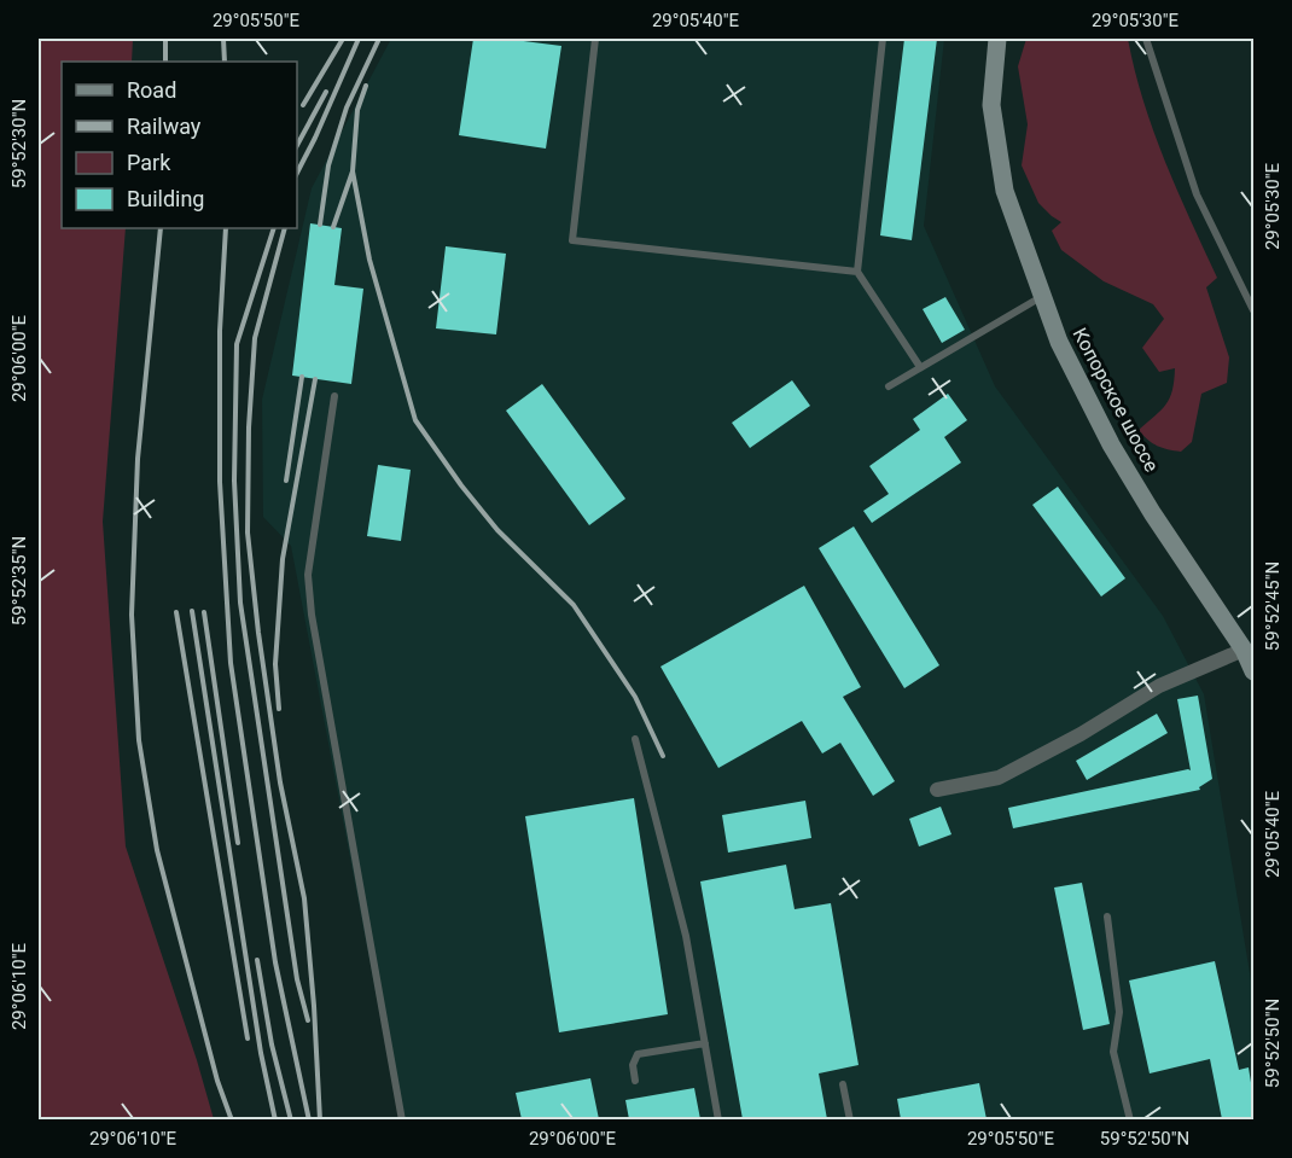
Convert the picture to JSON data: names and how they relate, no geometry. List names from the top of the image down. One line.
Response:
{"streets":{"main road":["Копорское шоссе"]},"legend":["Road","Railway","Park","Building"],"coordinates":["29°05'50\"E","29°05'40\"E","29°05'30\"E","59°52'30\"N","29°06'00\"E","59°52'35\"N","59°52'45\"N","29°06'10\"E","59°52'50\"N"]}
